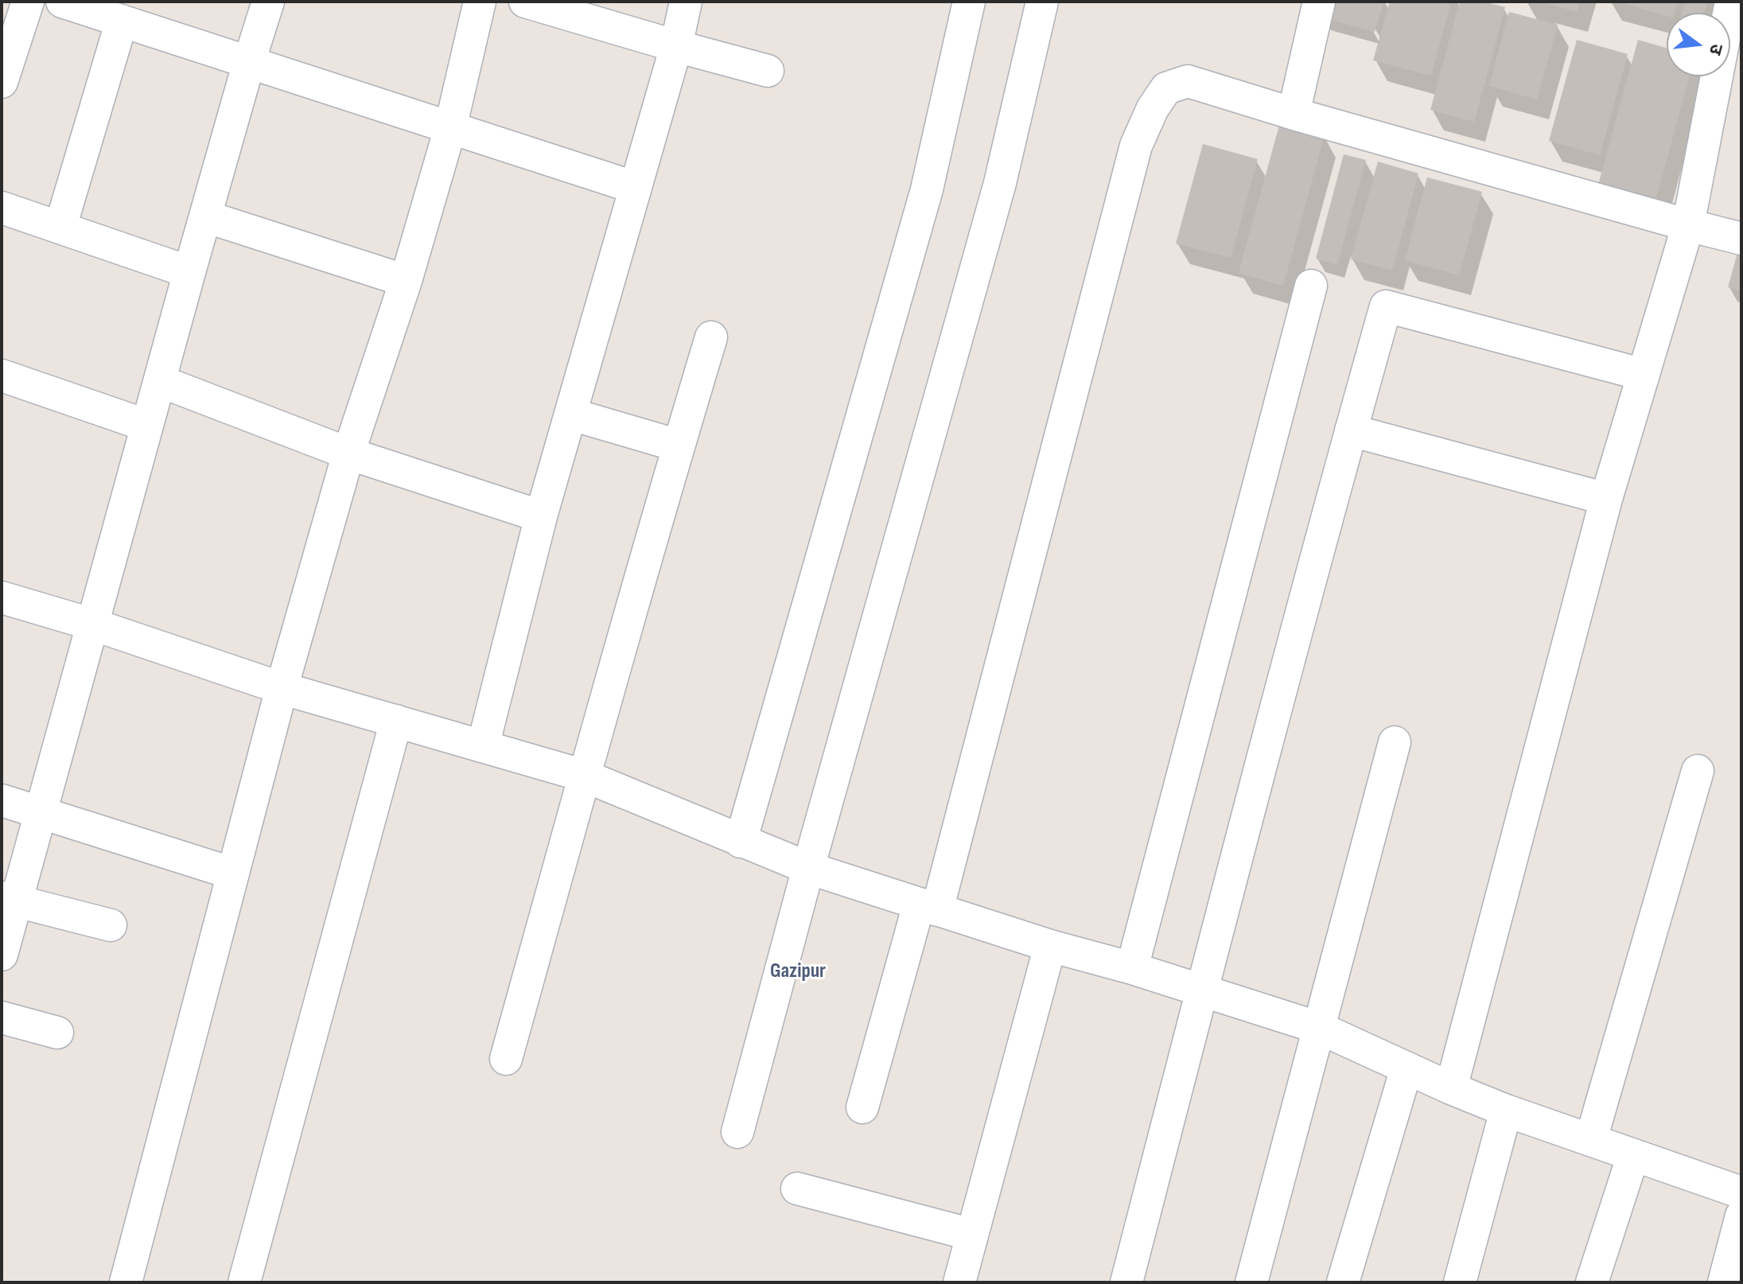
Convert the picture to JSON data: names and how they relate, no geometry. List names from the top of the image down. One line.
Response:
{"districts":["Gazipur"],"north":"right"}
